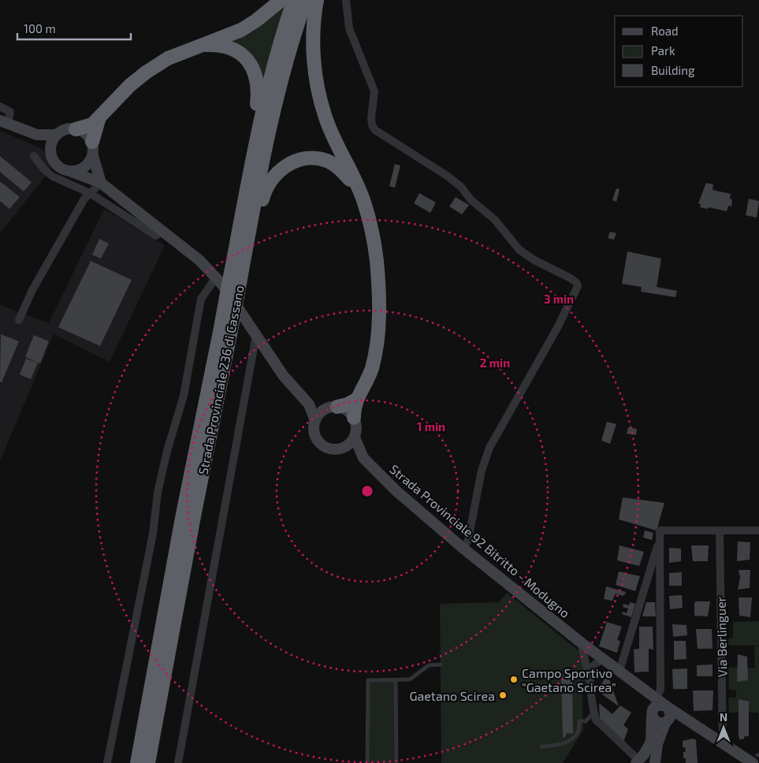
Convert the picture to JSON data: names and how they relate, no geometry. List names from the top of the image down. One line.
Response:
{"streets":{"highway":["Strada Provinciale 236 di Cassano"],"main road":["Strada Provinciale 92 Bitritto - Modugno"],"street":["Via Berlinguer"]},"places":["Campo Sportivo \"Gaetano Scirea\"","Gaetano Scirea"],"legend":["Road","Park","Building"],"scale_bar":"100 m","north":"top","rings":["3 min","2 min","1 min"]}
